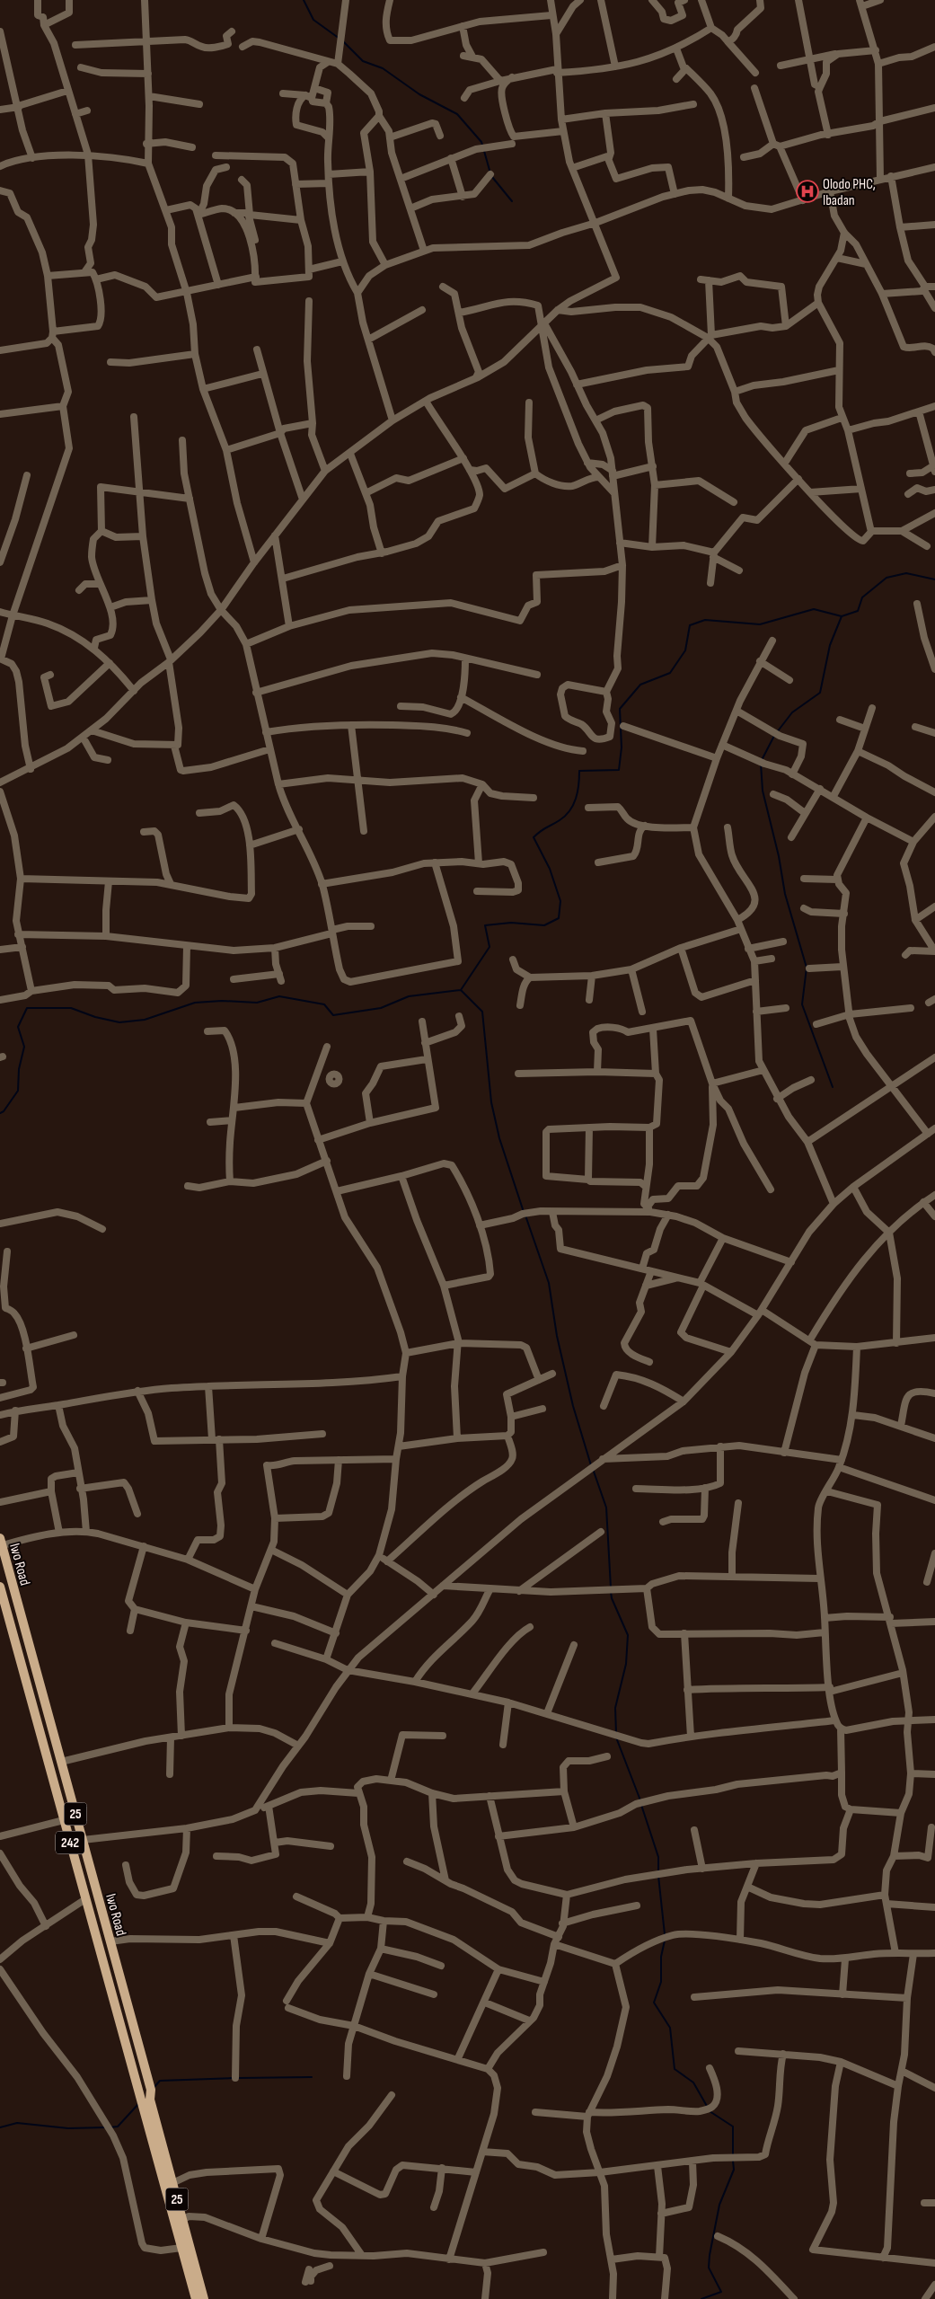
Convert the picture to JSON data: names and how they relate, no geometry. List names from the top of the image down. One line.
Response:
{"streets":{"main road":["Iwo Road","25","242"]},"places":{"hospital":["Olodo PHC, Ibadan"]}}
